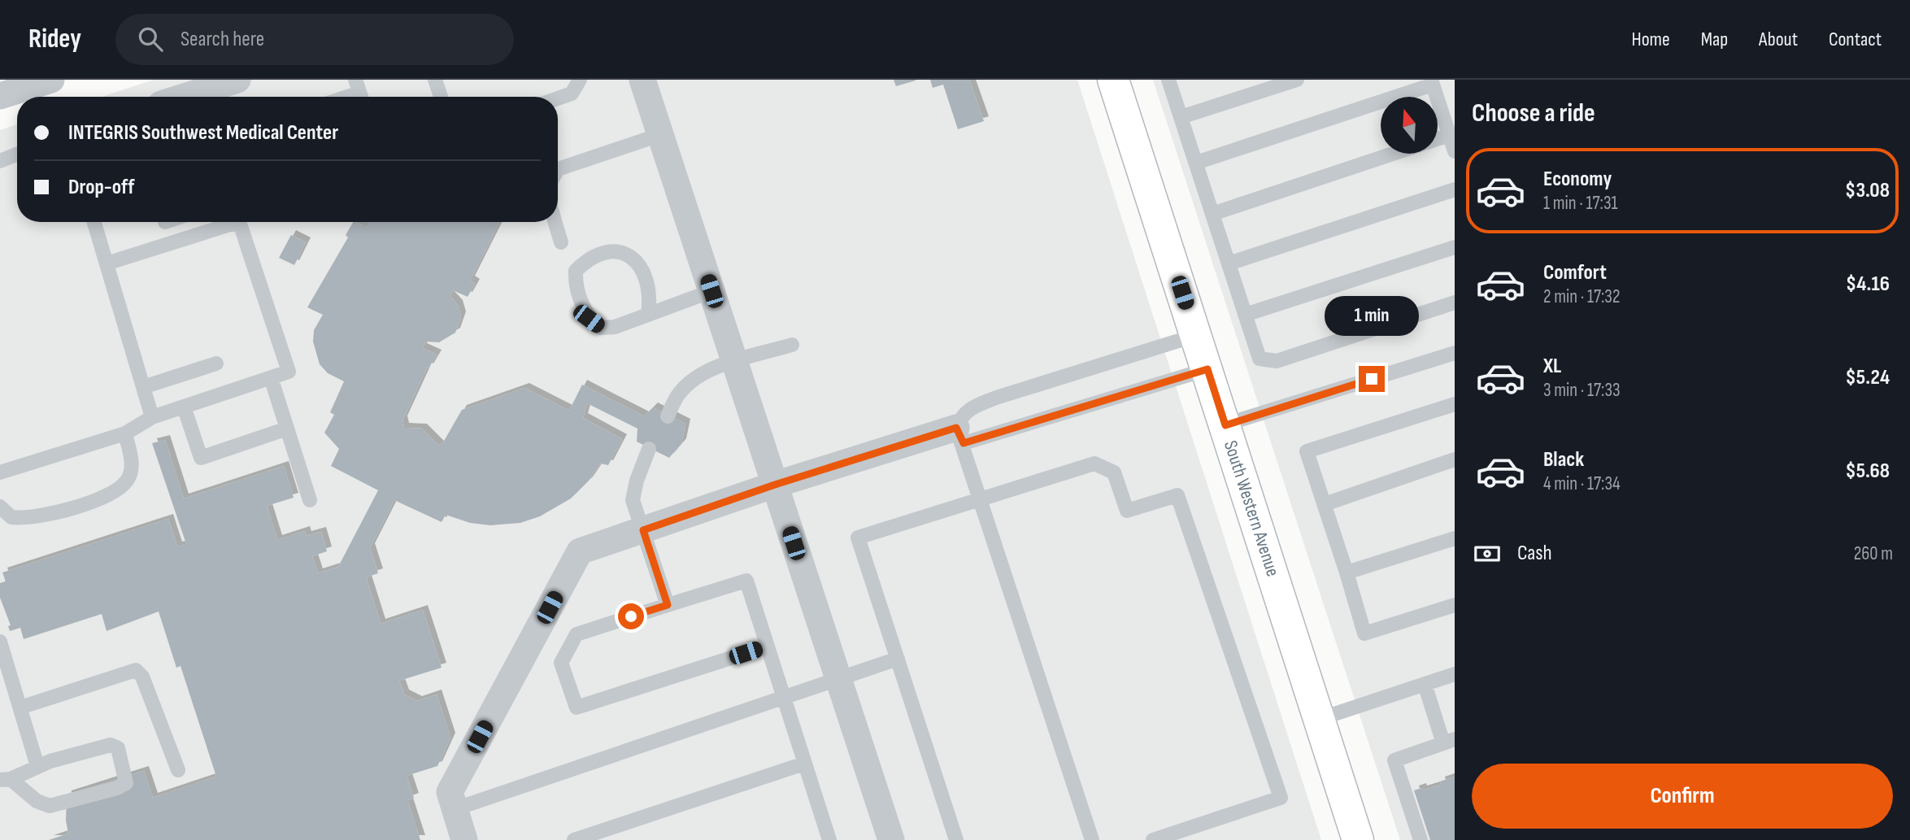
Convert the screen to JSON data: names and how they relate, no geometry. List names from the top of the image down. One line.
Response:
{"streets":{"main road":["South Western Avenue"]},"north":"top","page":{"header":"Ridey","search":"Search here","nav":["Home","Map","About","Contact"],"heading":"Choose a ride","banner":["INTEGRIS Southwest Medical Center","Drop-off"],"list":[{"name":"Economy","note":"1 min · 17:31","value":"$3.08"},{"name":"Comfort","note":"2 min · 17:32","value":"$4.16"},{"name":"XL","note":"3 min · 17:33","value":"$5.24"},{"name":"Black","note":"4 min · 17:34","value":"$5.68"}],"bubble":"1 min","pay":["Cash","260 m"],"buttons":"Confirm"}}
